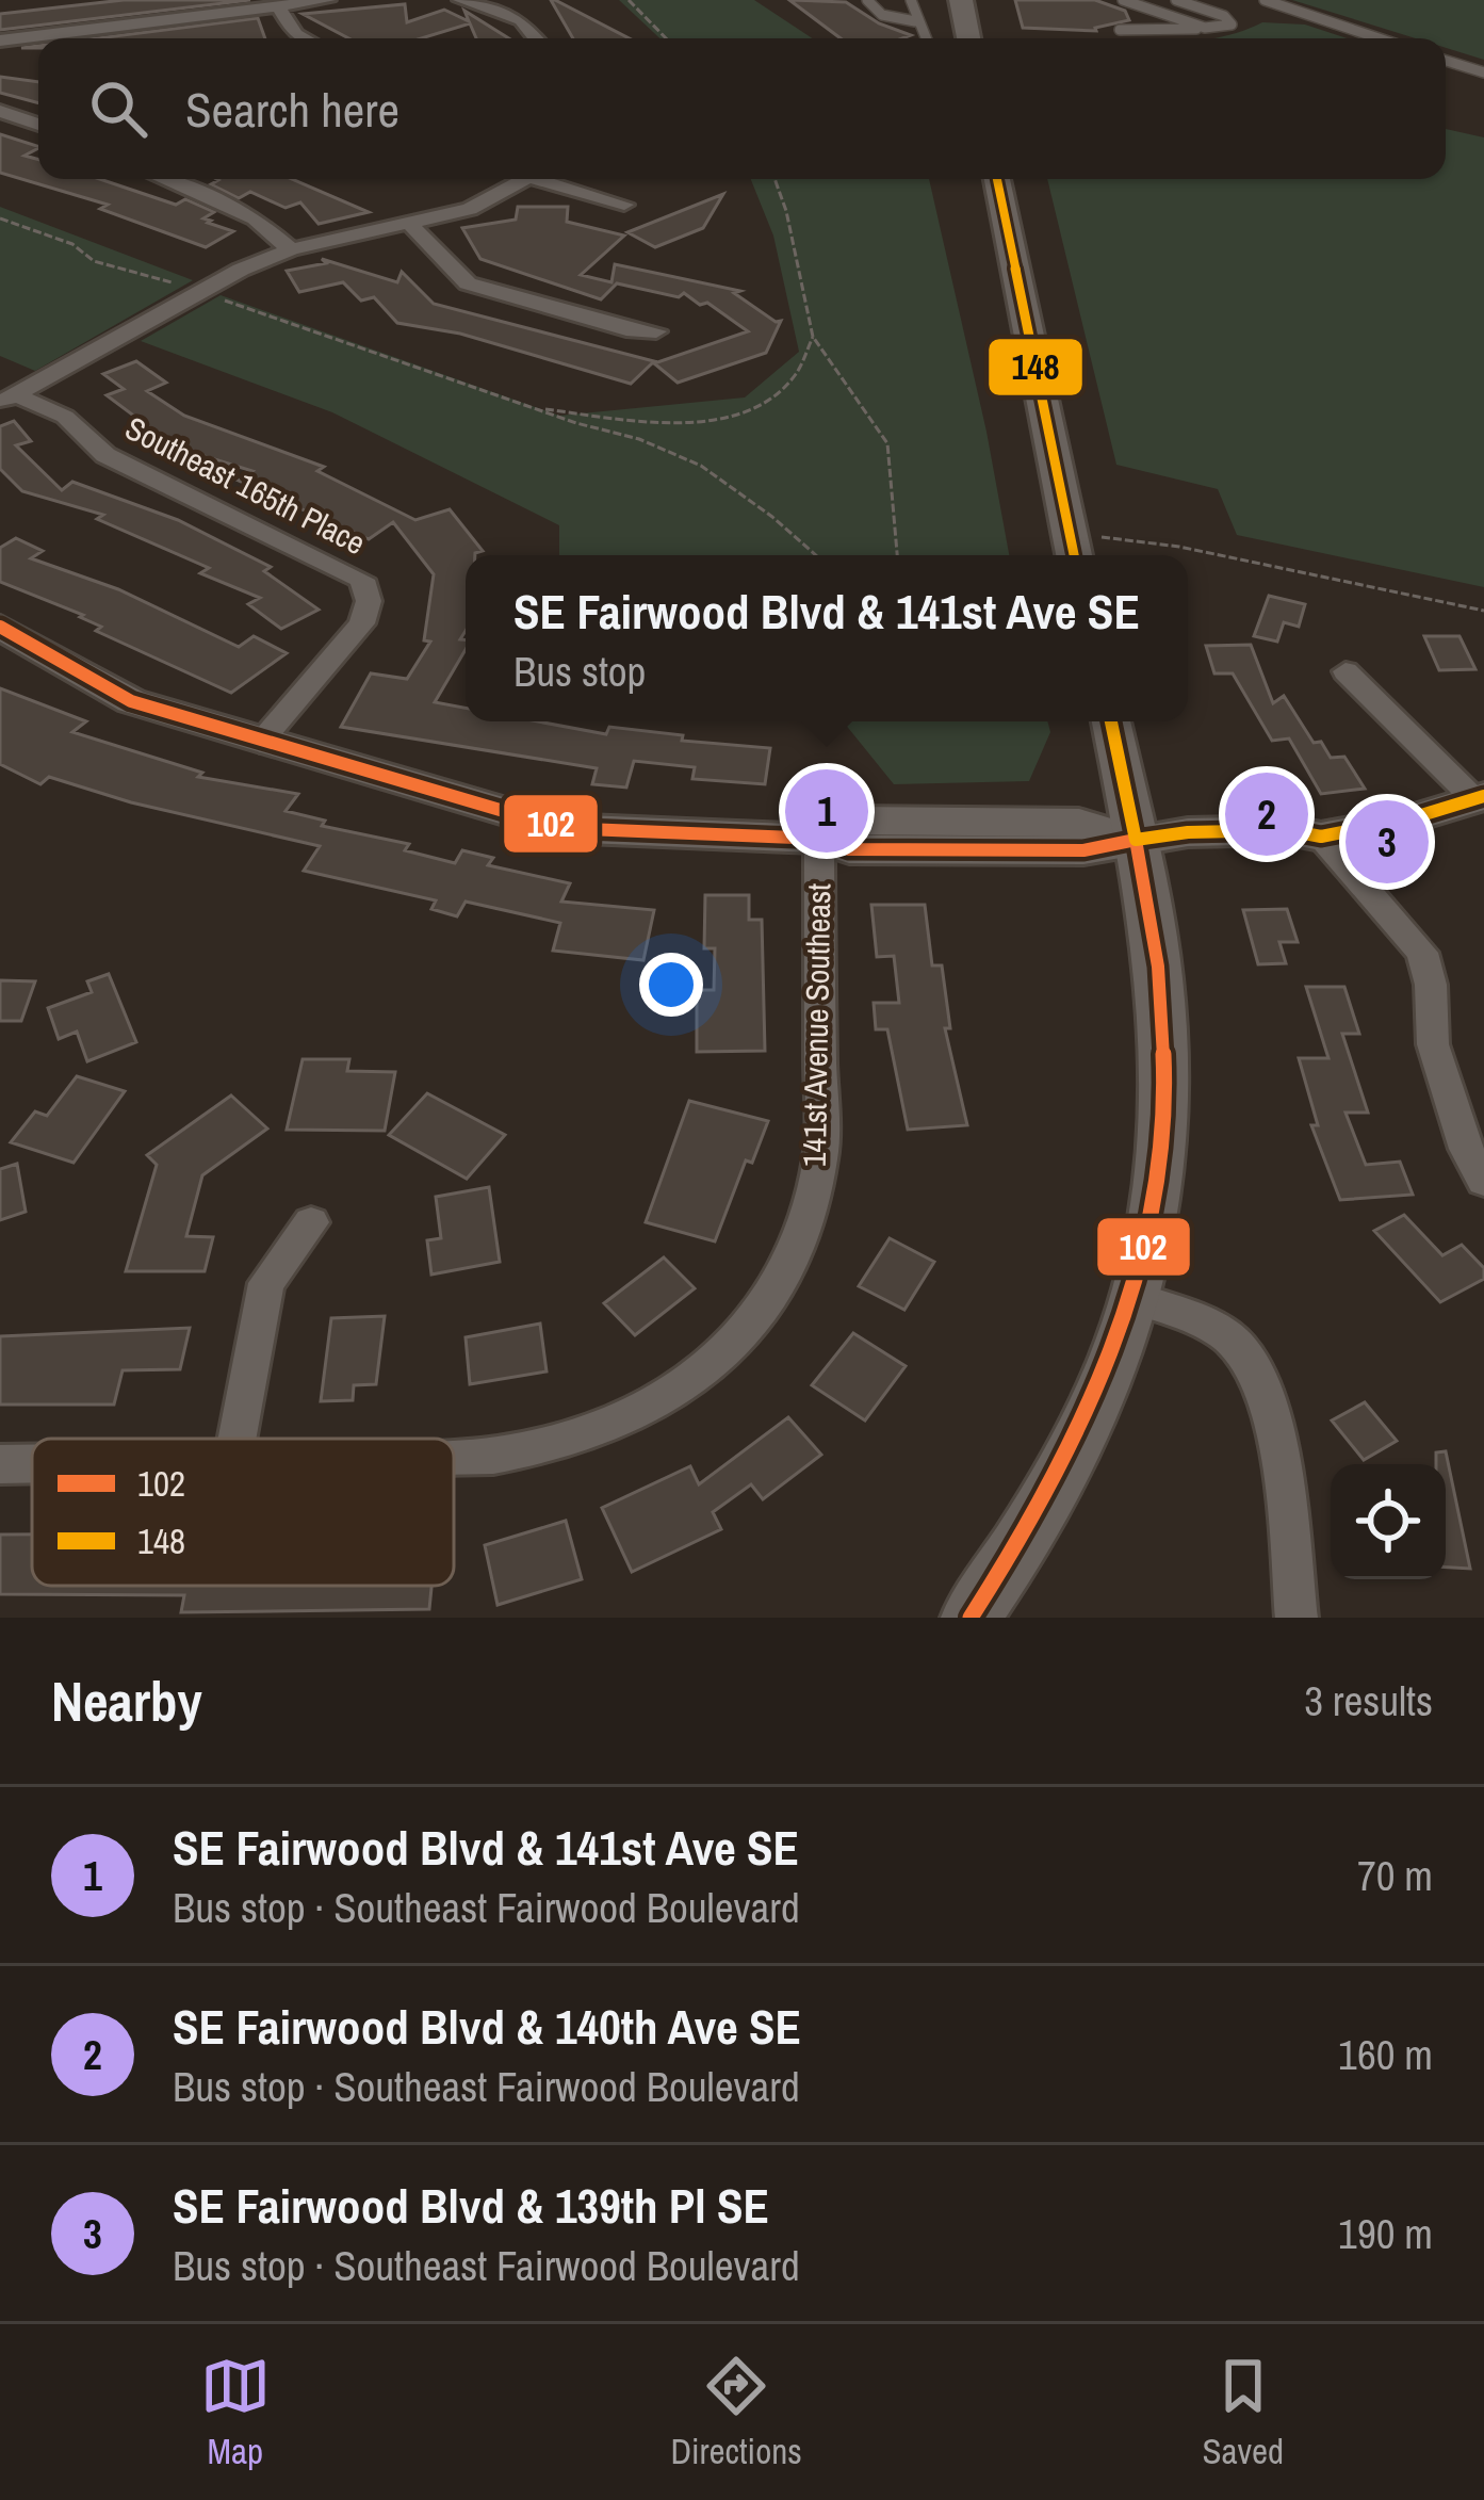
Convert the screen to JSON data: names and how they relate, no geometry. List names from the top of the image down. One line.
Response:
{"streets":{"street":["Southeast 165th Place","141st Avenue Southeast"]},"lines":["transit line 148","transit line 102"],"legend":["102","148"],"page":{"search":"Search here","popup":["SE Fairwood Blvd & 141st Ave SE","Bus stop"],"pins":["1","2","3"],"heading":["Nearby","3 results"],"list":[{"mark":"1","name":"SE Fairwood Blvd & 141st Ave SE","note":"Bus stop · Southeast Fairwood Boulevard","value":"70 m"},{"mark":"2","name":"SE Fairwood Blvd & 140th Ave SE","note":"Bus stop · Southeast Fairwood Boulevard","value":"160 m"},{"mark":"3","name":"SE Fairwood Blvd & 139th Pl SE","note":"Bus stop · Southeast Fairwood Boulevard","value":"190 m"}],"nav":["Map","Directions","Saved"]}}
